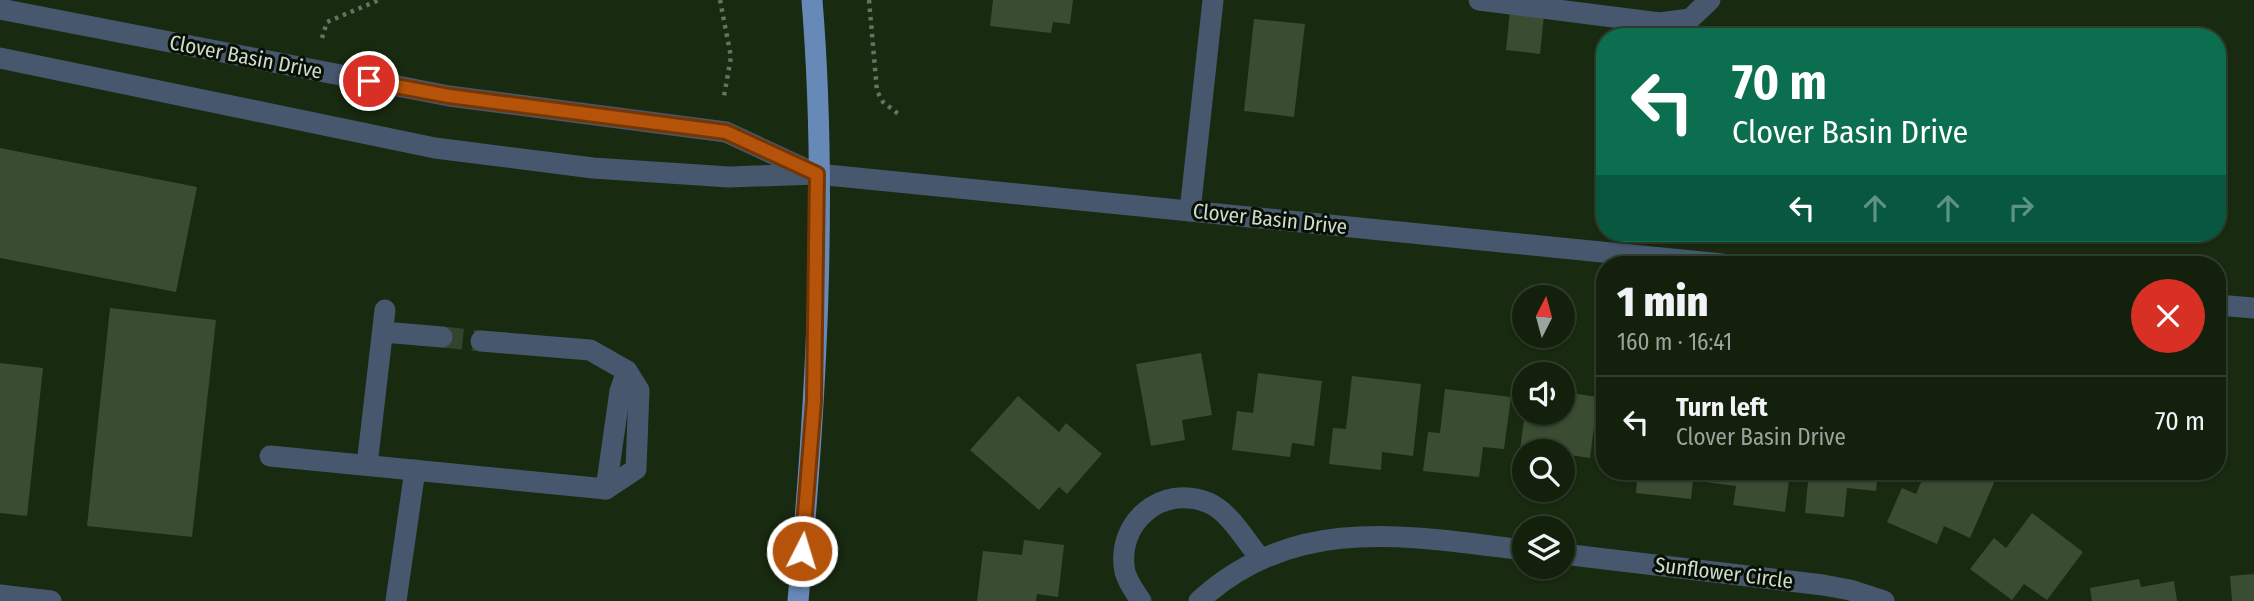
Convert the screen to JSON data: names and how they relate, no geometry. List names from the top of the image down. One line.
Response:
{"streets":{"street":["Clover Basin Drive","Sunflower Circle"]},"north":"top","page":{"turn":["70 m","Clover Basin Drive"],"heading":["1 min","160 m · 16:41"],"list":[{"name":"Turn left","note":"Clover Basin Drive","value":"70 m"}]}}
